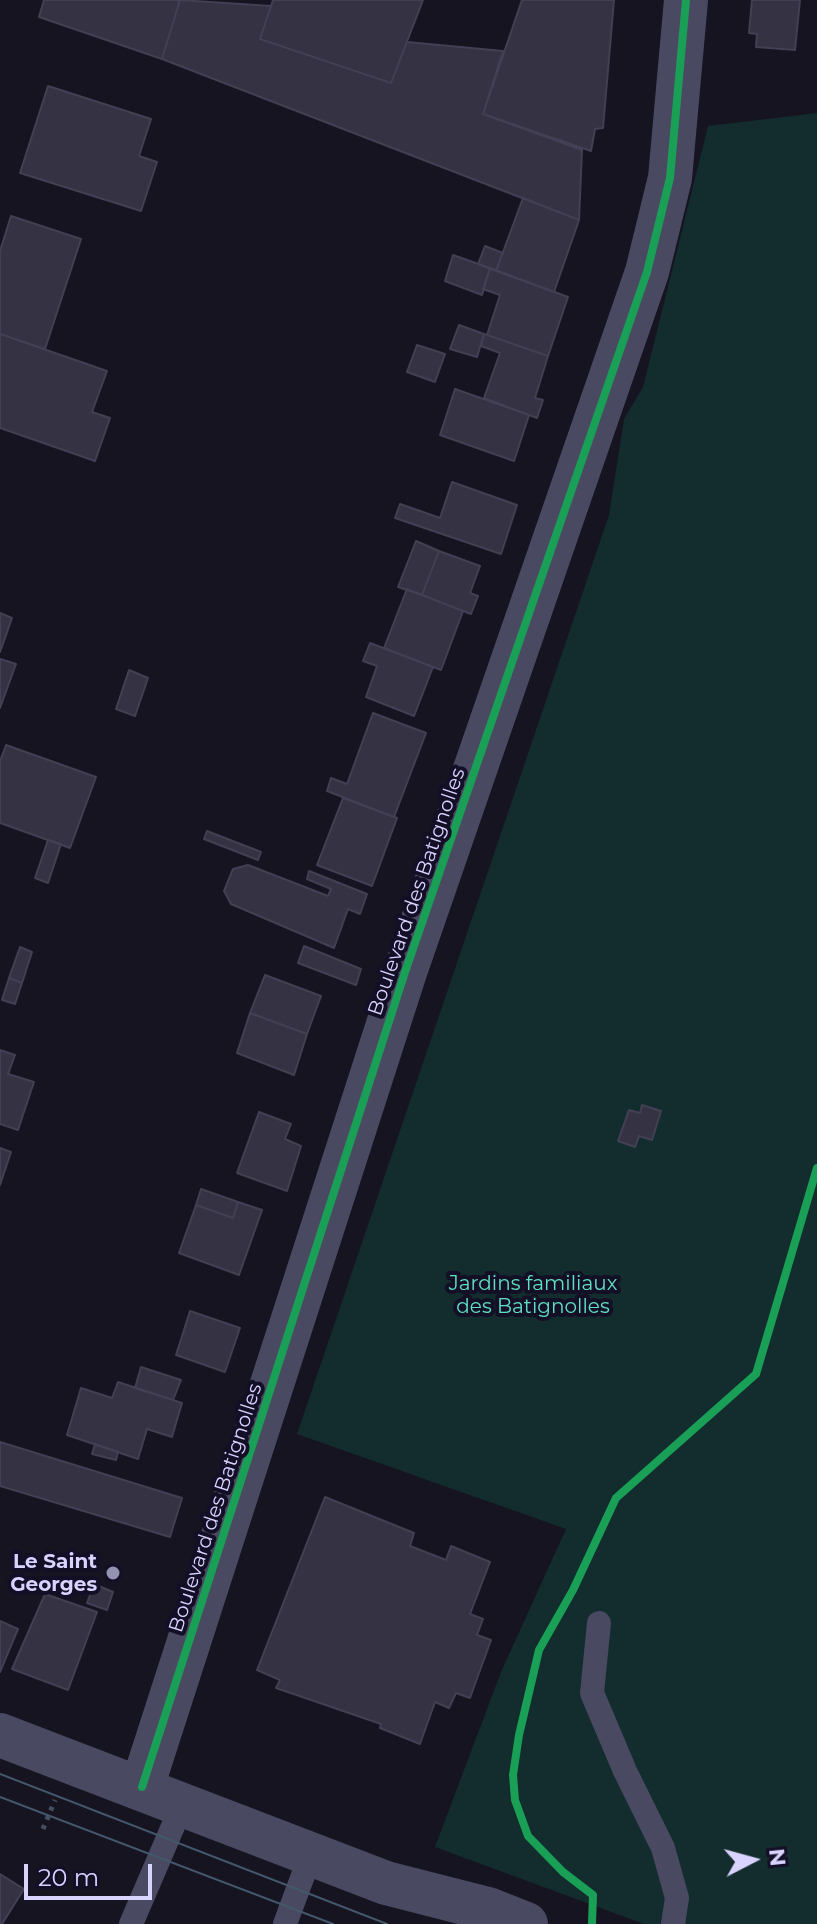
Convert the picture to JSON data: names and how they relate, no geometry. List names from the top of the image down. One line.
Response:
{"streets":{"street":["Boulevard des Batignolles"]},"parks":["Jardins familiaux des Batignolles"],"places":["Le Saint Georges"],"scale_bar":"20 m","north":"right"}
